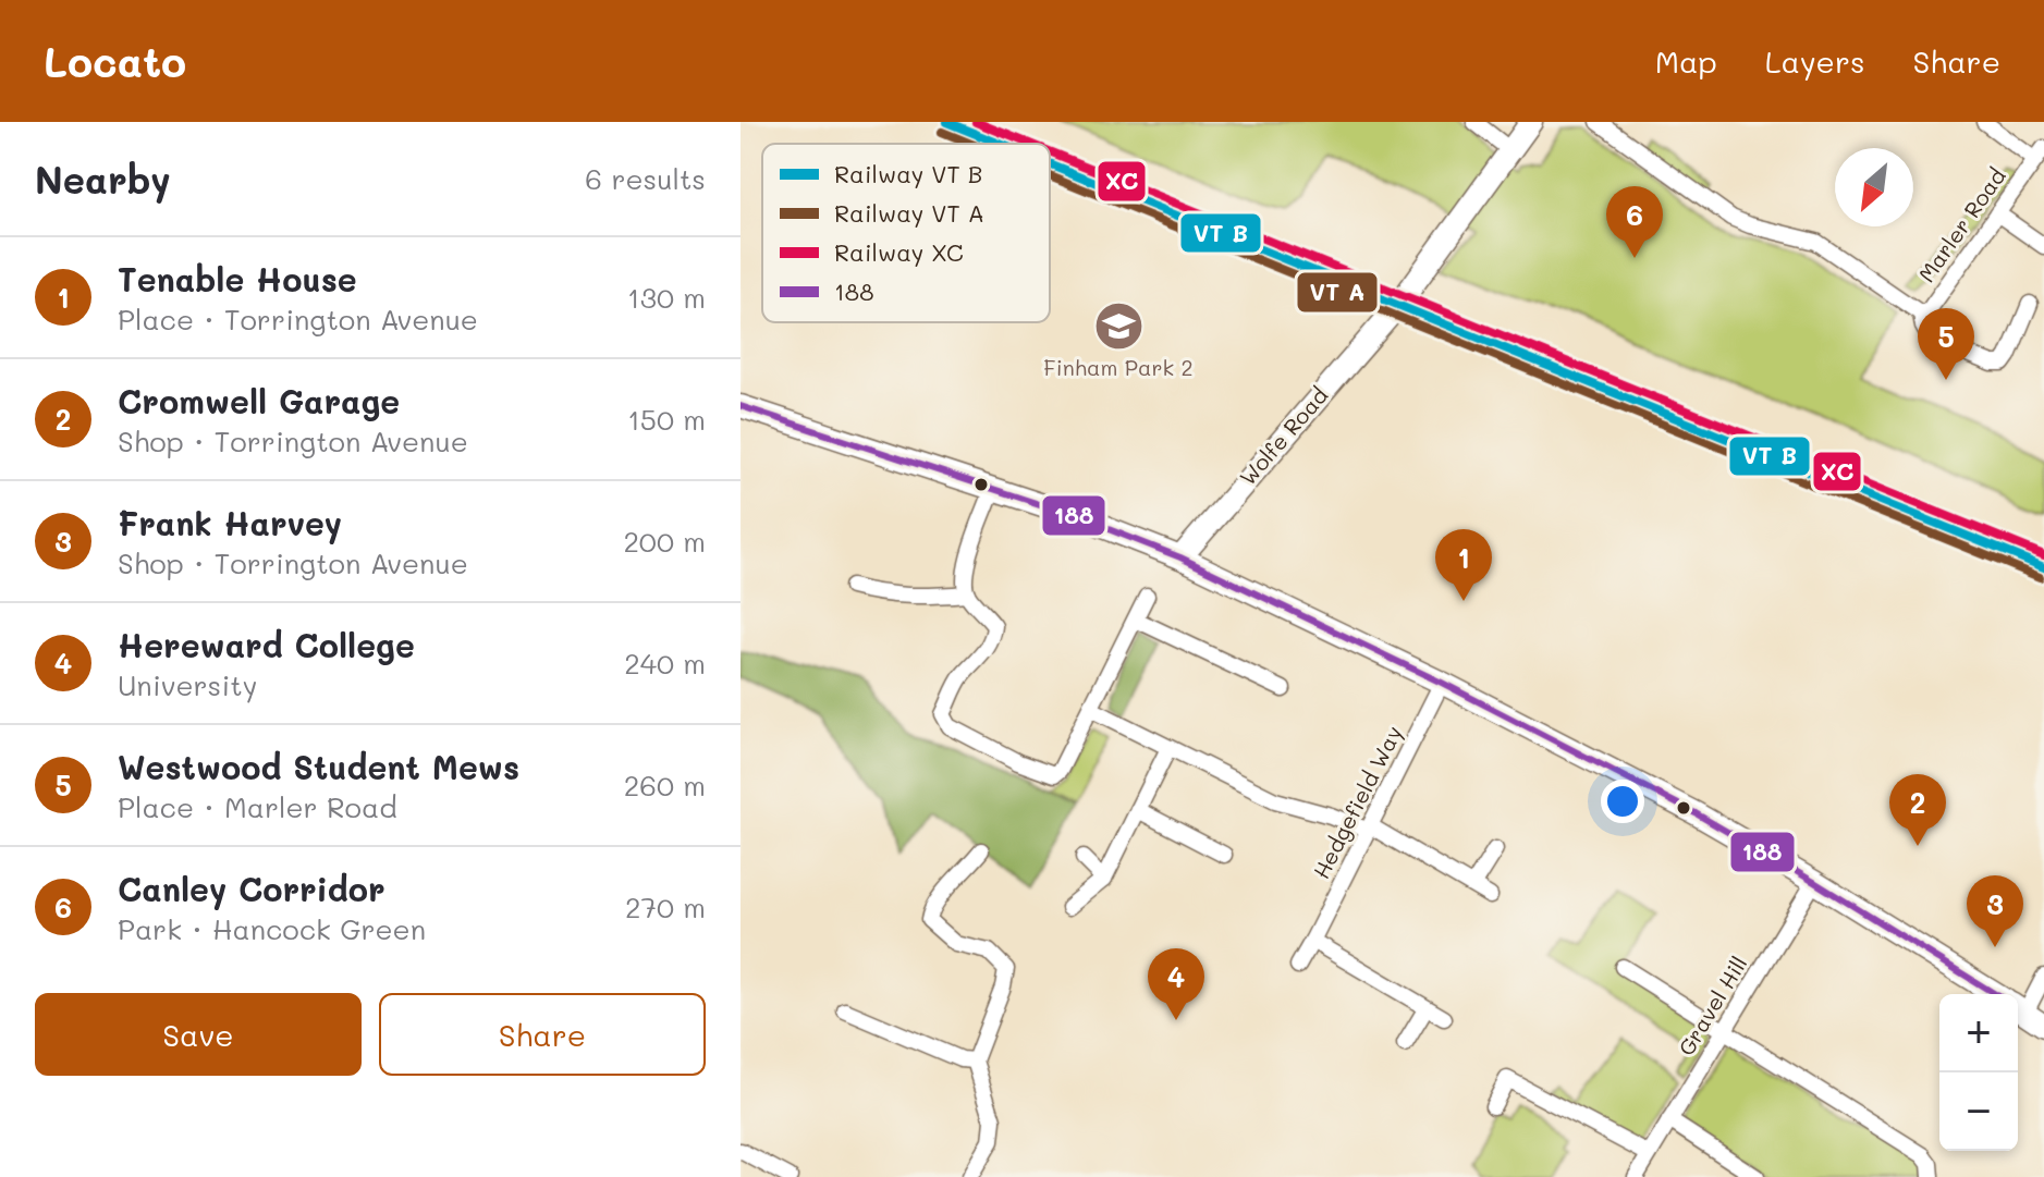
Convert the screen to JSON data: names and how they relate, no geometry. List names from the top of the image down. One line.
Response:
{"streets":{"street":["Marler Road","Wolfe Road","Hedgefield Way","Gravel Hill"]},"places":{"school or university":["Finham Park 2"]},"lines":["rail line XC","transit line 188"],"legend":["Railway VT B","Railway VT A","Railway XC","188"],"north":"bottom left","page":{"header":"Locato","nav":["Map","Layers","Share"],"heading":["Nearby","6 results"],"pins":["6","5","1","2","3","4"],"list":[{"mark":"1","name":"Tenable House","note":"Place · Torrington Avenue","value":"130 m"},{"mark":"2","name":"Cromwell Garage","note":"Shop · Torrington Avenue","value":"150 m"},{"mark":"3","name":"Frank Harvey","note":"Shop · Torrington Avenue","value":"200 m"},{"mark":"4","name":"Hereward College","note":"University","value":"240 m"},{"mark":"5","name":"Westwood Student Mews","note":"Place · Marler Road","value":"260 m"},{"mark":"6","name":"Canley Corridor","note":"Park · Hancock Green","value":"270 m"}],"buttons":["Save","Share"],"map_buttons":["+","−"]}}
